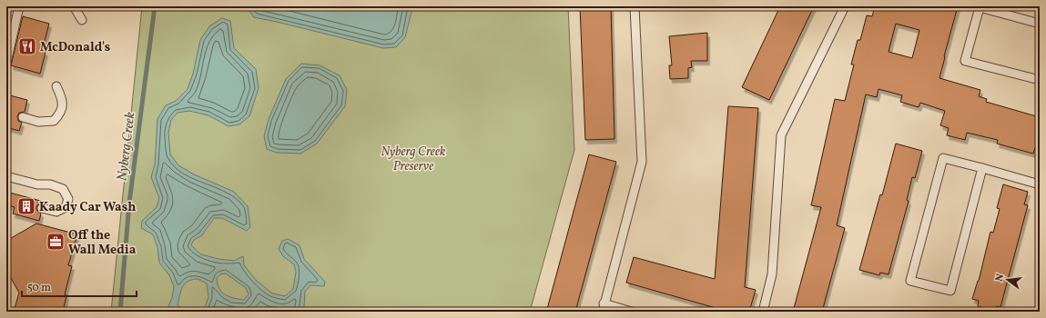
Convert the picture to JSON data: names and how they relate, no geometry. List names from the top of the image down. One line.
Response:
{"water":["Nyberg Creek"],"parks":["Nyberg Creek Preserve"],"places":{"restaurant":["McDonald's"],"building":["Kaady Car Wash"],"office":["Off the Wall Media"]},"scale_bar":"50 m","north":"left"}
